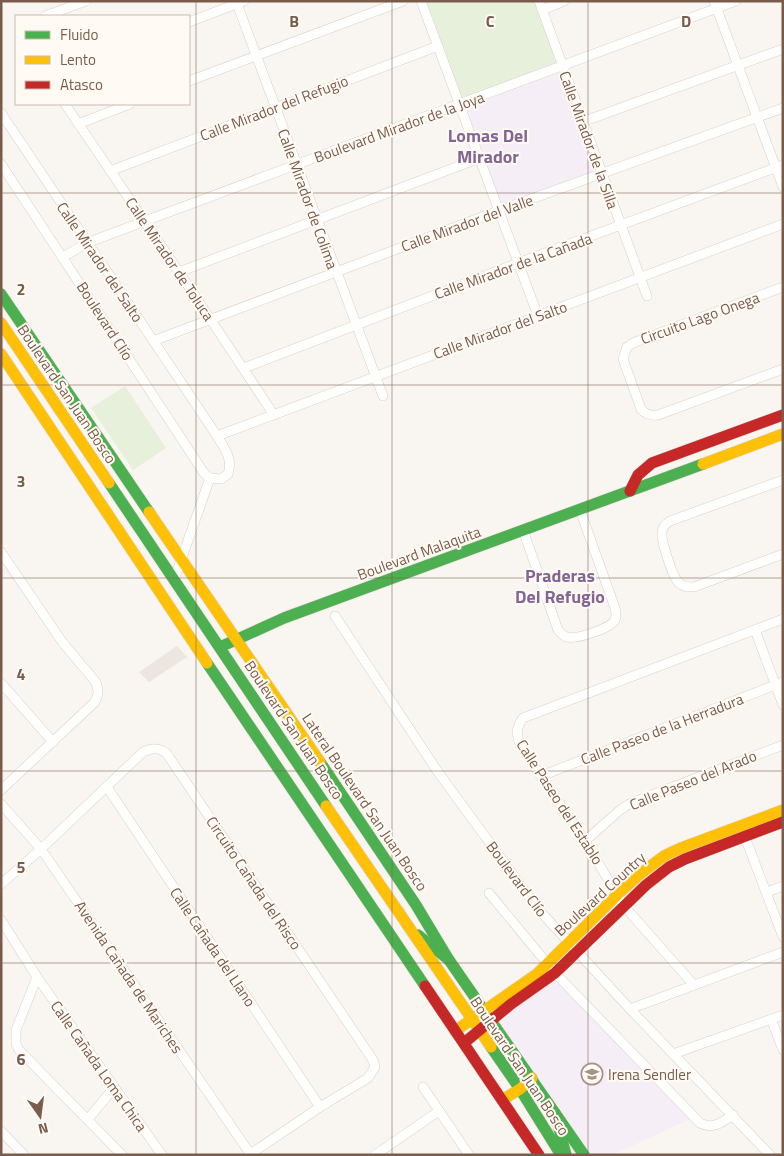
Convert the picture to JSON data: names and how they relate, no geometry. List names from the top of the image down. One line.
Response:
{"streets":{"street":["Calle Mirador del Refugio","Boulevard Mirador de la Joya","Calle Mirador de la Silla","Calle Mirador de Colima","Calle Mirador del Valle","Calle Mirador de Toluca","Calle Mirador del Salto","Calle Mirador de la Cañada","Circuito Lago Onega","Boulevard Clío","Boulevard San Juan Bosco","Boulevard Malaquita","Calle Paseo de la Herradura","Calle Paseo del Arado","Lateral Boulevard San Juan Bosco","Calle Paseo del Establo","Circuito Cañada del Risco","Boulevard Country","Calle Cañada del Llano","Avenida Cañada de Mariches","Calle Cañada Loma Chica"]},"crossings":[["Calle Mirador del Refugio","Calle Mirador de Colima"],["Calle Mirador del Refugio","Calle Mirador de Toluca"],["Boulevard Mirador de la Joya","Calle Mirador de la Silla"],["Boulevard Mirador de la Joya","Calle Mirador de Colima"],["Boulevard Mirador de la Joya","Calle Mirador de Toluca"],["Boulevard Mirador de la Joya","Calle Mirador del Salto"],["Boulevard Mirador de la Joya","Boulevard Clío"],["Calle Mirador de la Silla","Calle Mirador del Valle"],["Calle Mirador de la Silla","Calle Mirador del Salto"],["Calle Mirador de la Silla","Calle Mirador de la Cañada"],["Calle Mirador de Colima","Calle Mirador del Valle"],["Calle Mirador de Colima","Calle Mirador del Salto"],["Calle Mirador de Colima","Calle Mirador de la Cañada"],["Calle Mirador del Valle","Calle Mirador de Toluca"],["Calle Mirador del Valle","Calle Mirador del Salto"],["Calle Mirador de Toluca","Calle Mirador del Salto"],["Calle Mirador de Toluca","Calle Mirador de la Cañada"],["Calle Mirador del Salto","Boulevard Clío"],["Boulevard Clío","Boulevard Country"],["Boulevard San Juan Bosco","Boulevard Malaquita"],["Boulevard San Juan Bosco","Boulevard Country"],["Boulevard Malaquita","Lateral Boulevard San Juan Bosco"],["Calle Paseo de la Herradura","Calle Paseo del Establo"],["Calle Paseo del Arado","Calle Paseo del Establo"],["Lateral Boulevard San Juan Bosco","Boulevard Country"],["Calle Paseo del Establo","Boulevard Country"],["Circuito Cañada del Risco","Calle Cañada del Llano"],["Circuito Cañada del Risco","Avenida Cañada de Mariches"]],"districts":["Lomas Del Mirador","Praderas Del Refugio"],"places":{"school or university":["Irena Sendler"]},"legend":["Fluido","Lento","Atasco"],"north":"bottom","grid":{"columns":["B","C","D"],"rows":["2","3","4","5","6"]}}
